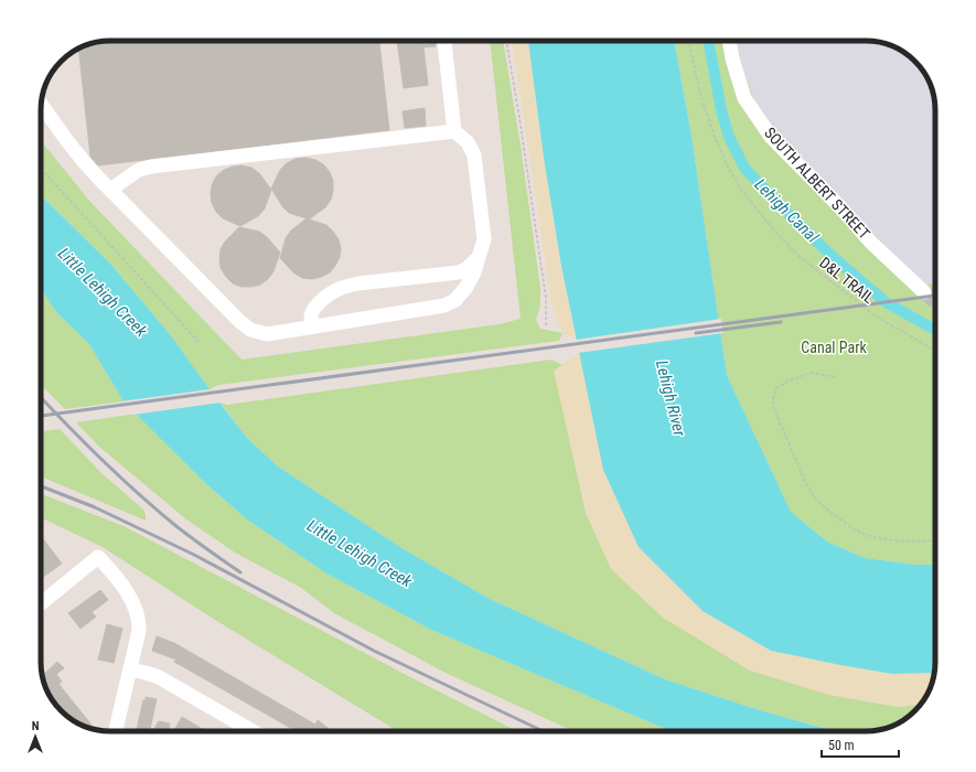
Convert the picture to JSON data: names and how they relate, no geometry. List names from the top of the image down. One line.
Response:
{"streets":{"street":["SOUTH ALBERT STREET"],"path":["D&L TRAIL"]},"water":["Lehigh Canal","Little Lehigh Creek","Lehigh River"],"parks":["Canal Park"],"scale_bar":"50 m","north":"top"}
